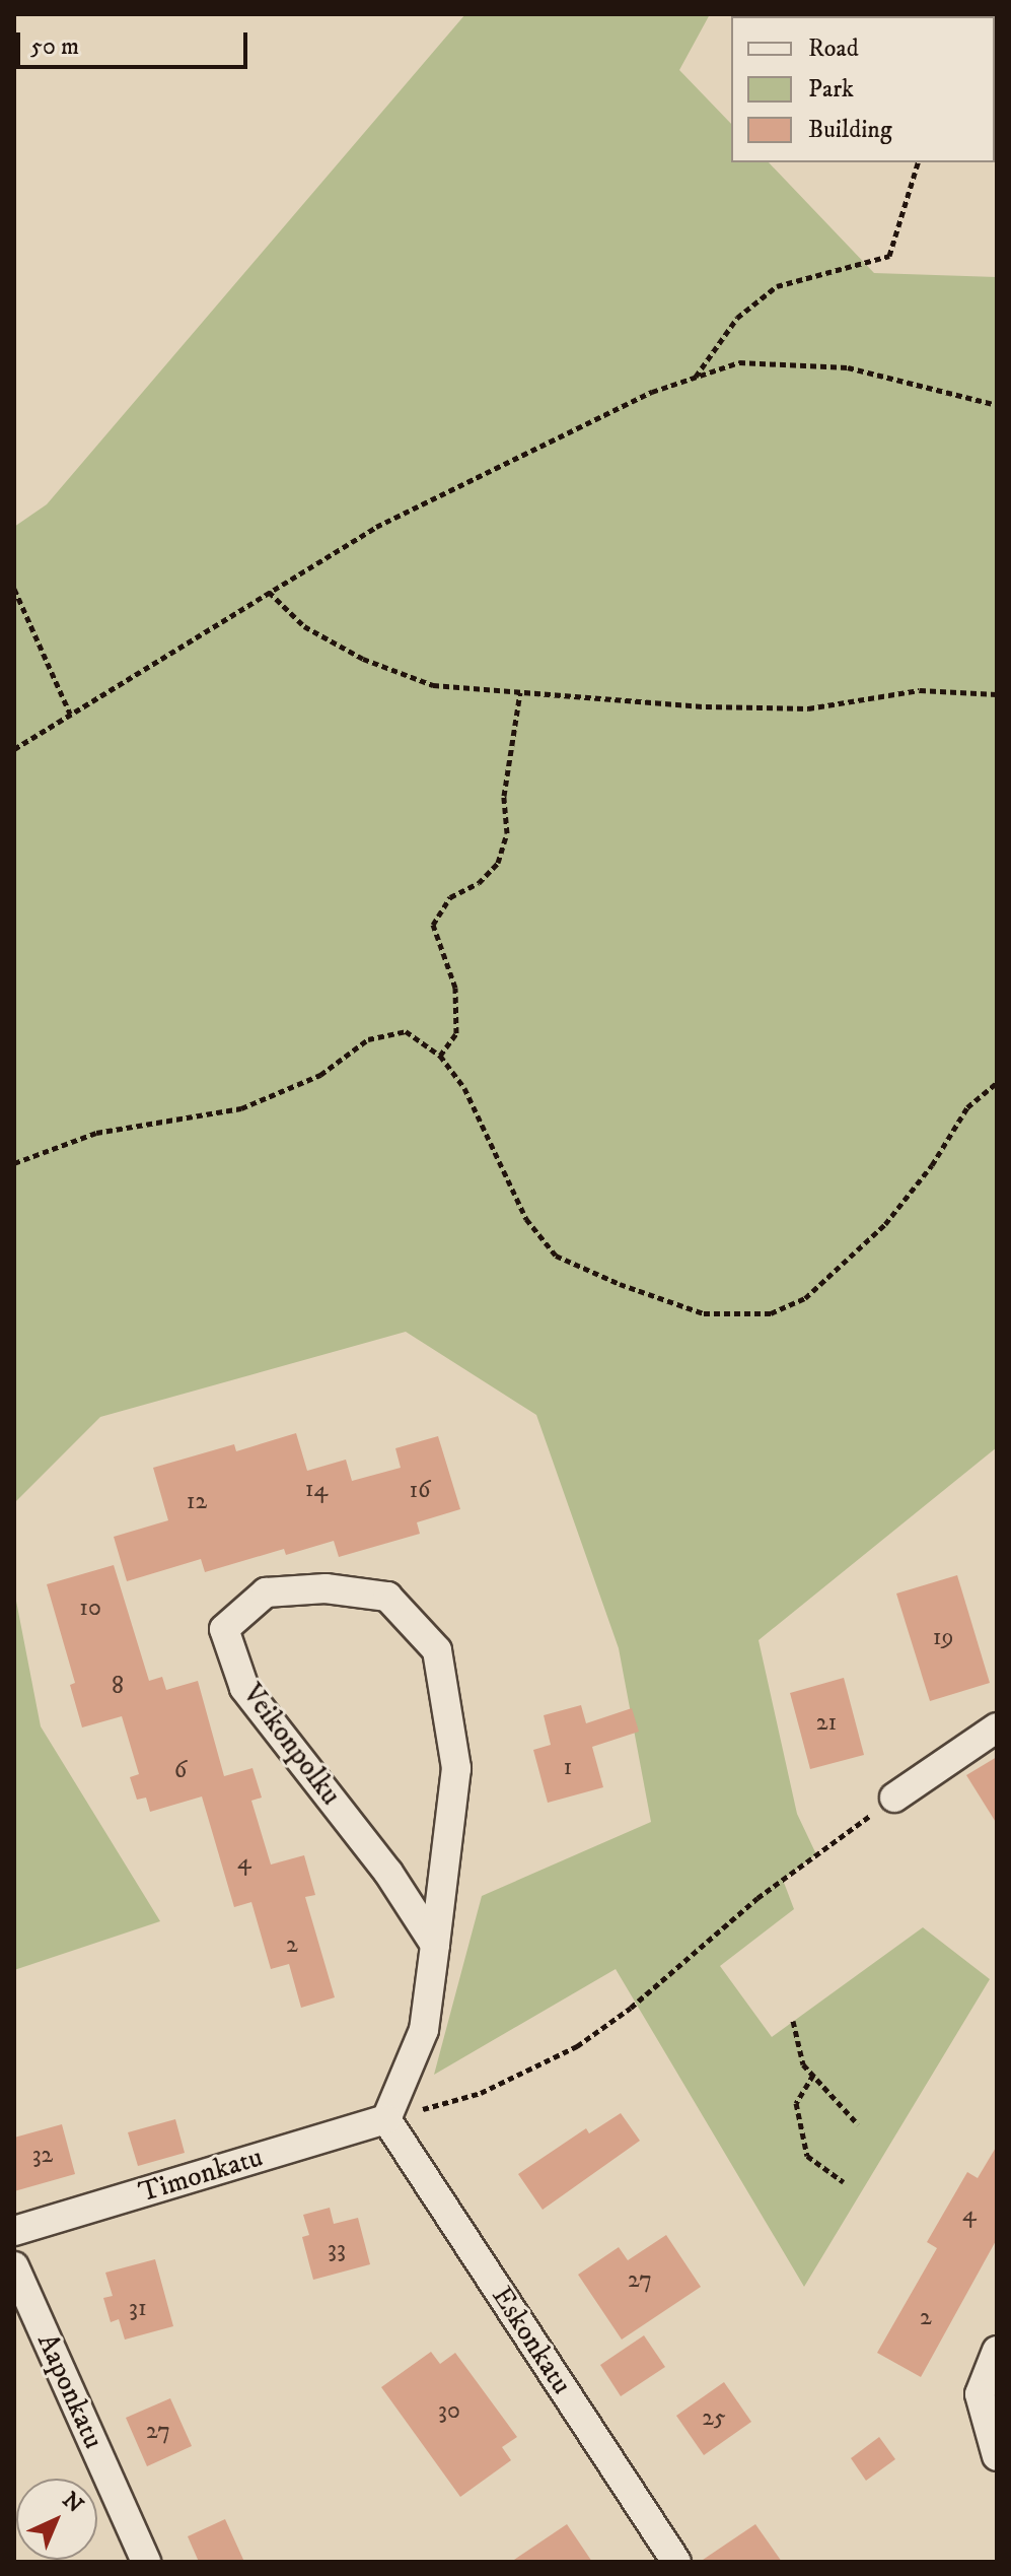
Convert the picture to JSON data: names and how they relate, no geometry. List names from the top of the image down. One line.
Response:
{"streets":{"street":["Veikonpolku","Timonkatu","Eskonkatu","Aaponkatu"]},"crossings":[["Veikonpolku","Timonkatu"],["Veikonpolku","Eskonkatu"],["Timonkatu","Eskonkatu"]],"house_numbers":["14","16","12","10","19","8","21","1","6","4","2","32","4","33","27","31","2","30","25","27"],"legend":["Road","Park","Building"],"scale_bar":"50 m","north":"top right"}
